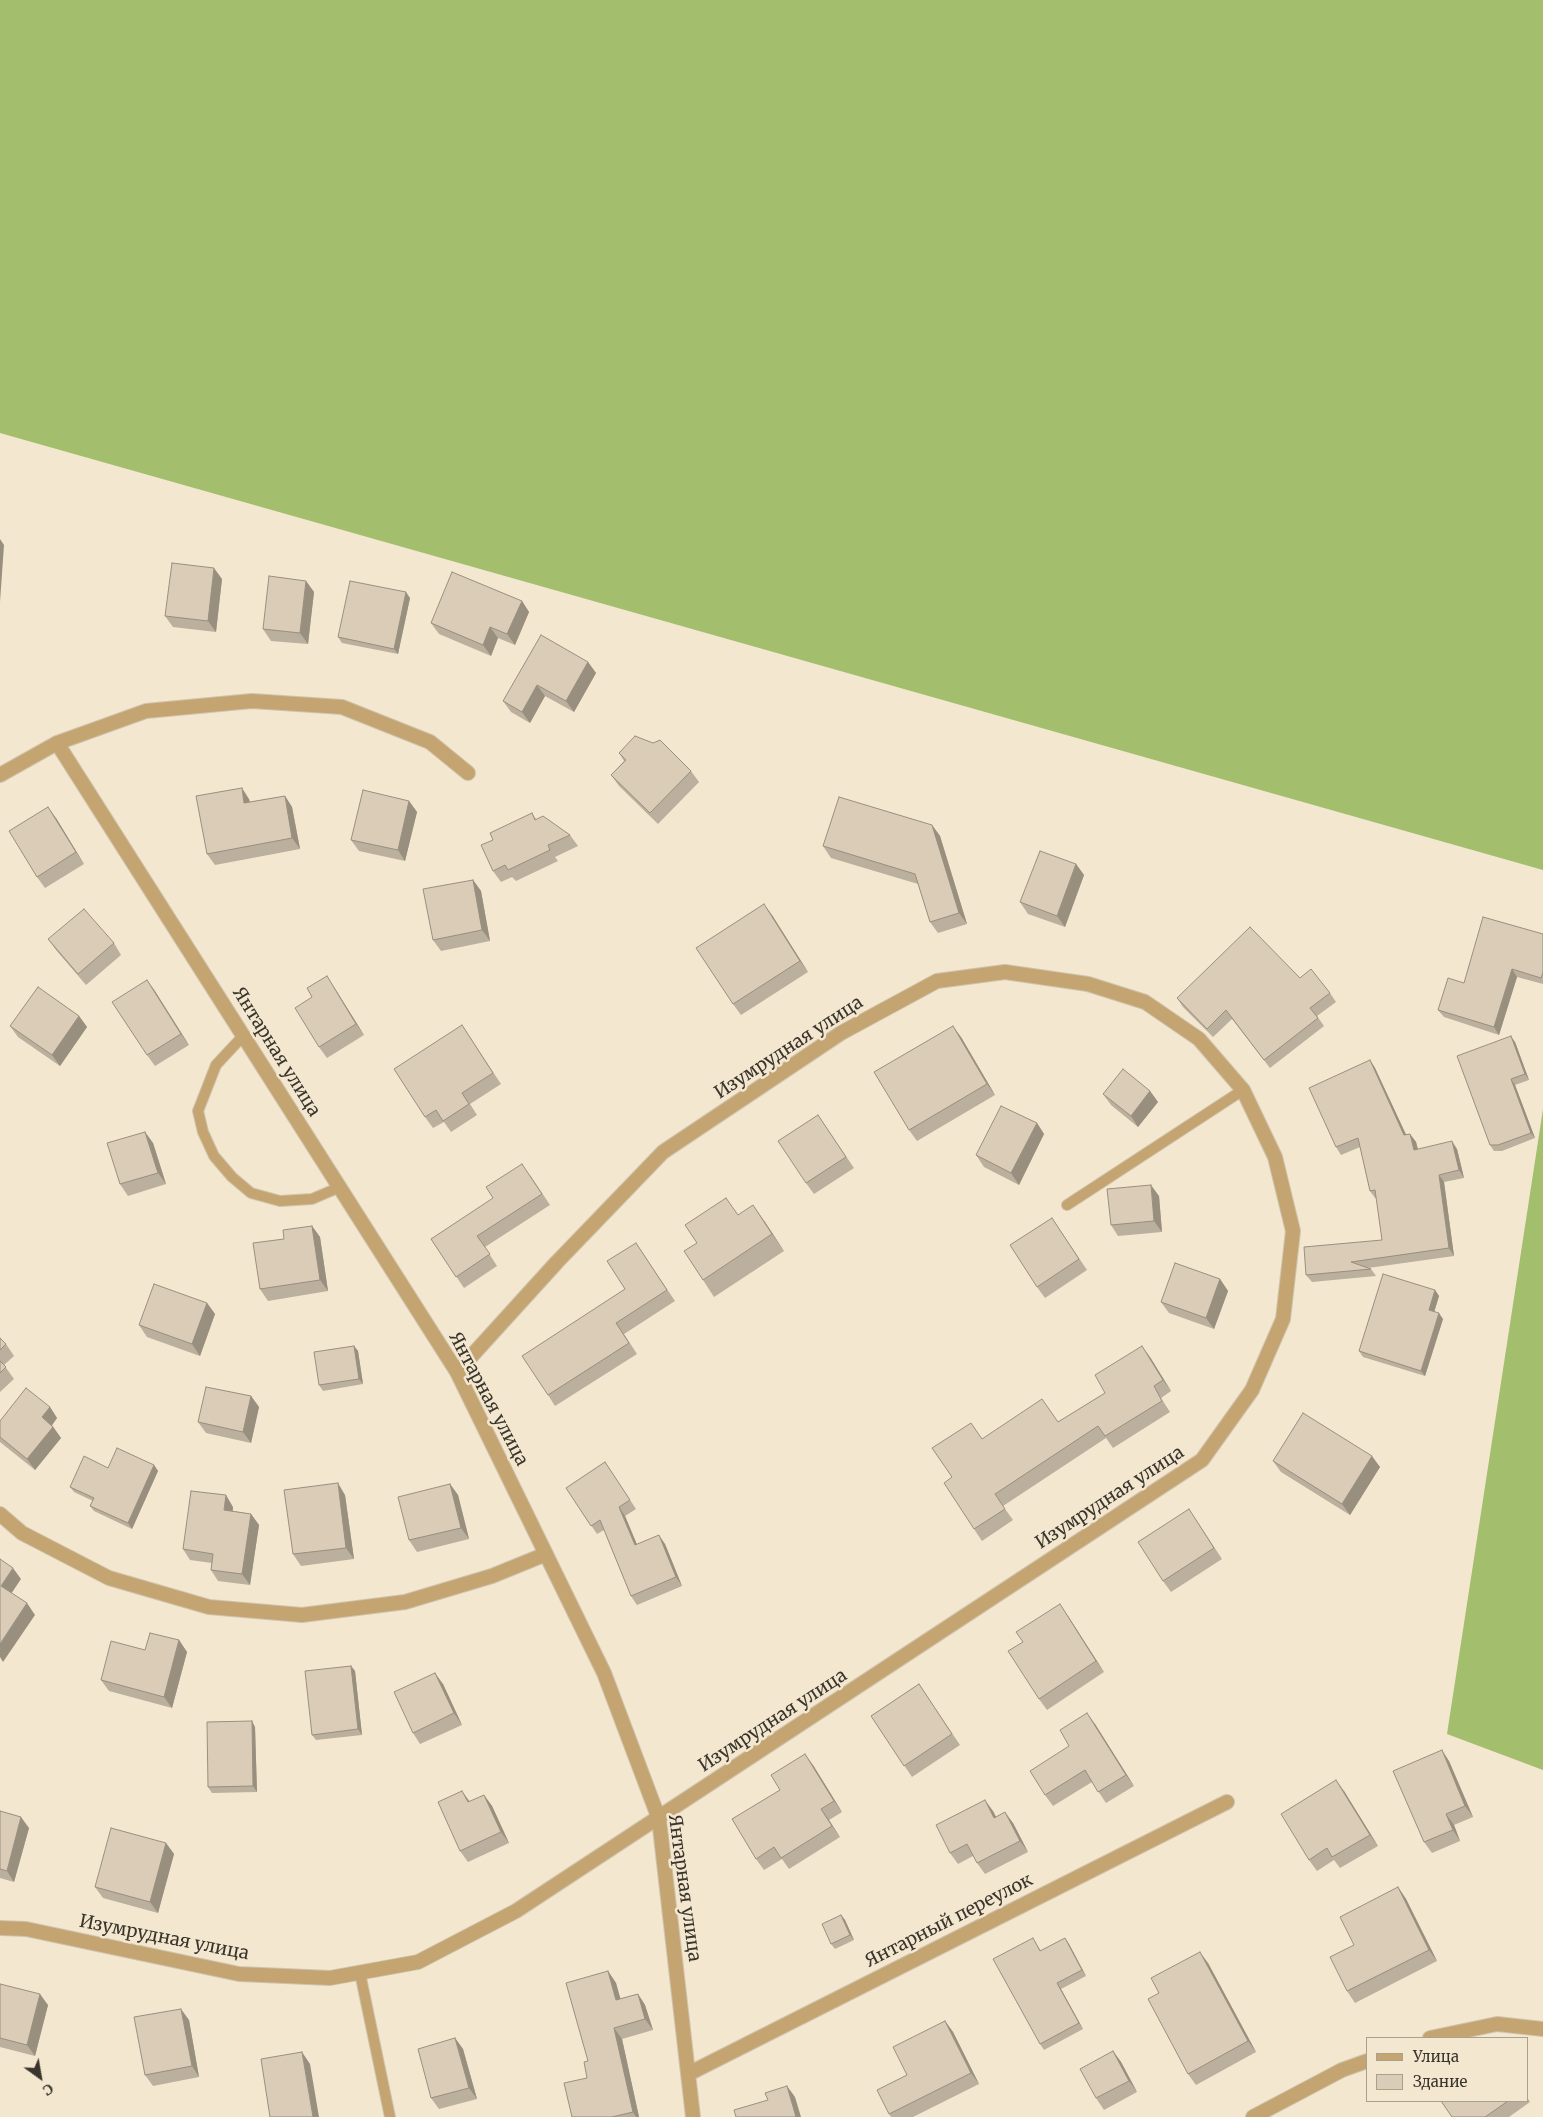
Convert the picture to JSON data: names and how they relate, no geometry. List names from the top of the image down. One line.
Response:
{"streets":{"street":["Изумрудная улица","Янтарная улица","Янтарный переулок"]},"crossings":[["Изумрудная улица","Янтарная улица"],["Янтарная улица","Янтарный переулок"]],"legend":["Улица","Здание"],"north":"bottom right"}
